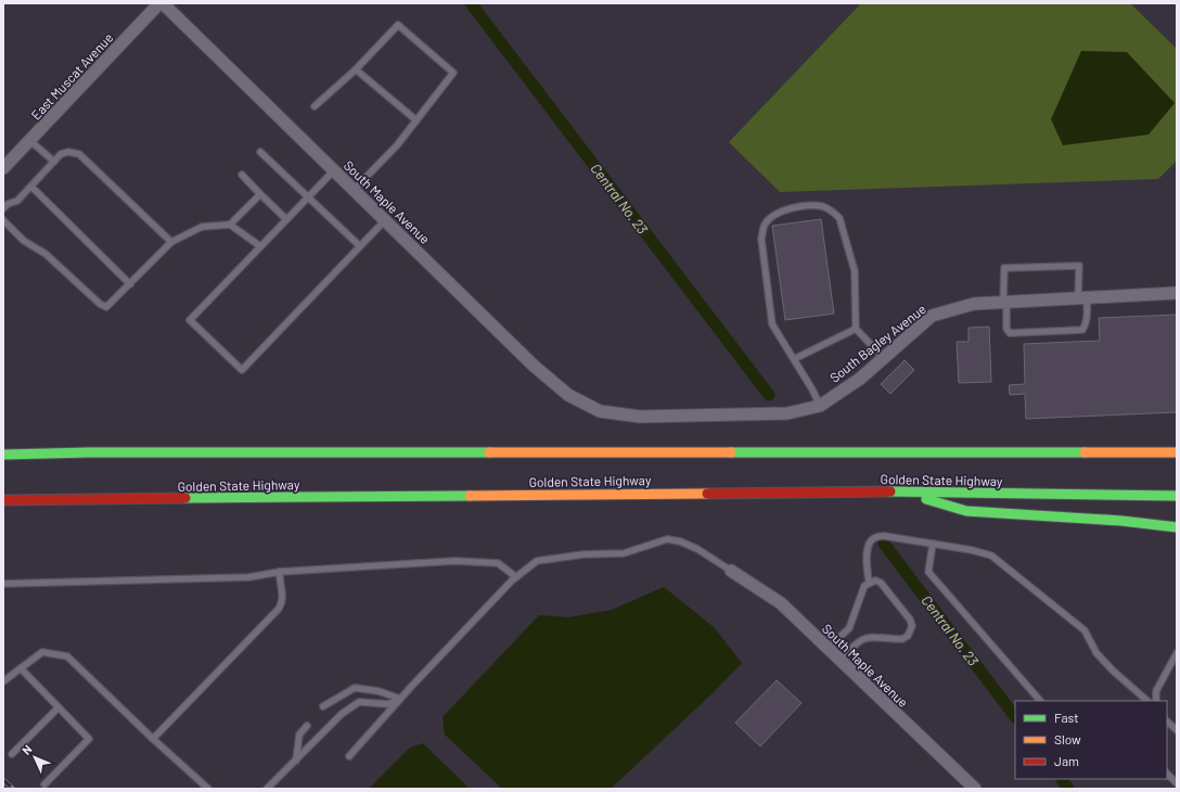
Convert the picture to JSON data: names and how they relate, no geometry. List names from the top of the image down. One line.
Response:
{"streets":{"highway":["Golden State Highway"],"street":["East Muscat Avenue","South Maple Avenue","South Bagley Avenue"]},"crossings":[["South Maple Avenue","South Bagley Avenue"]],"water":["Central No. 23"],"legend":["Fast","Slow","Jam"],"north":"top left"}
